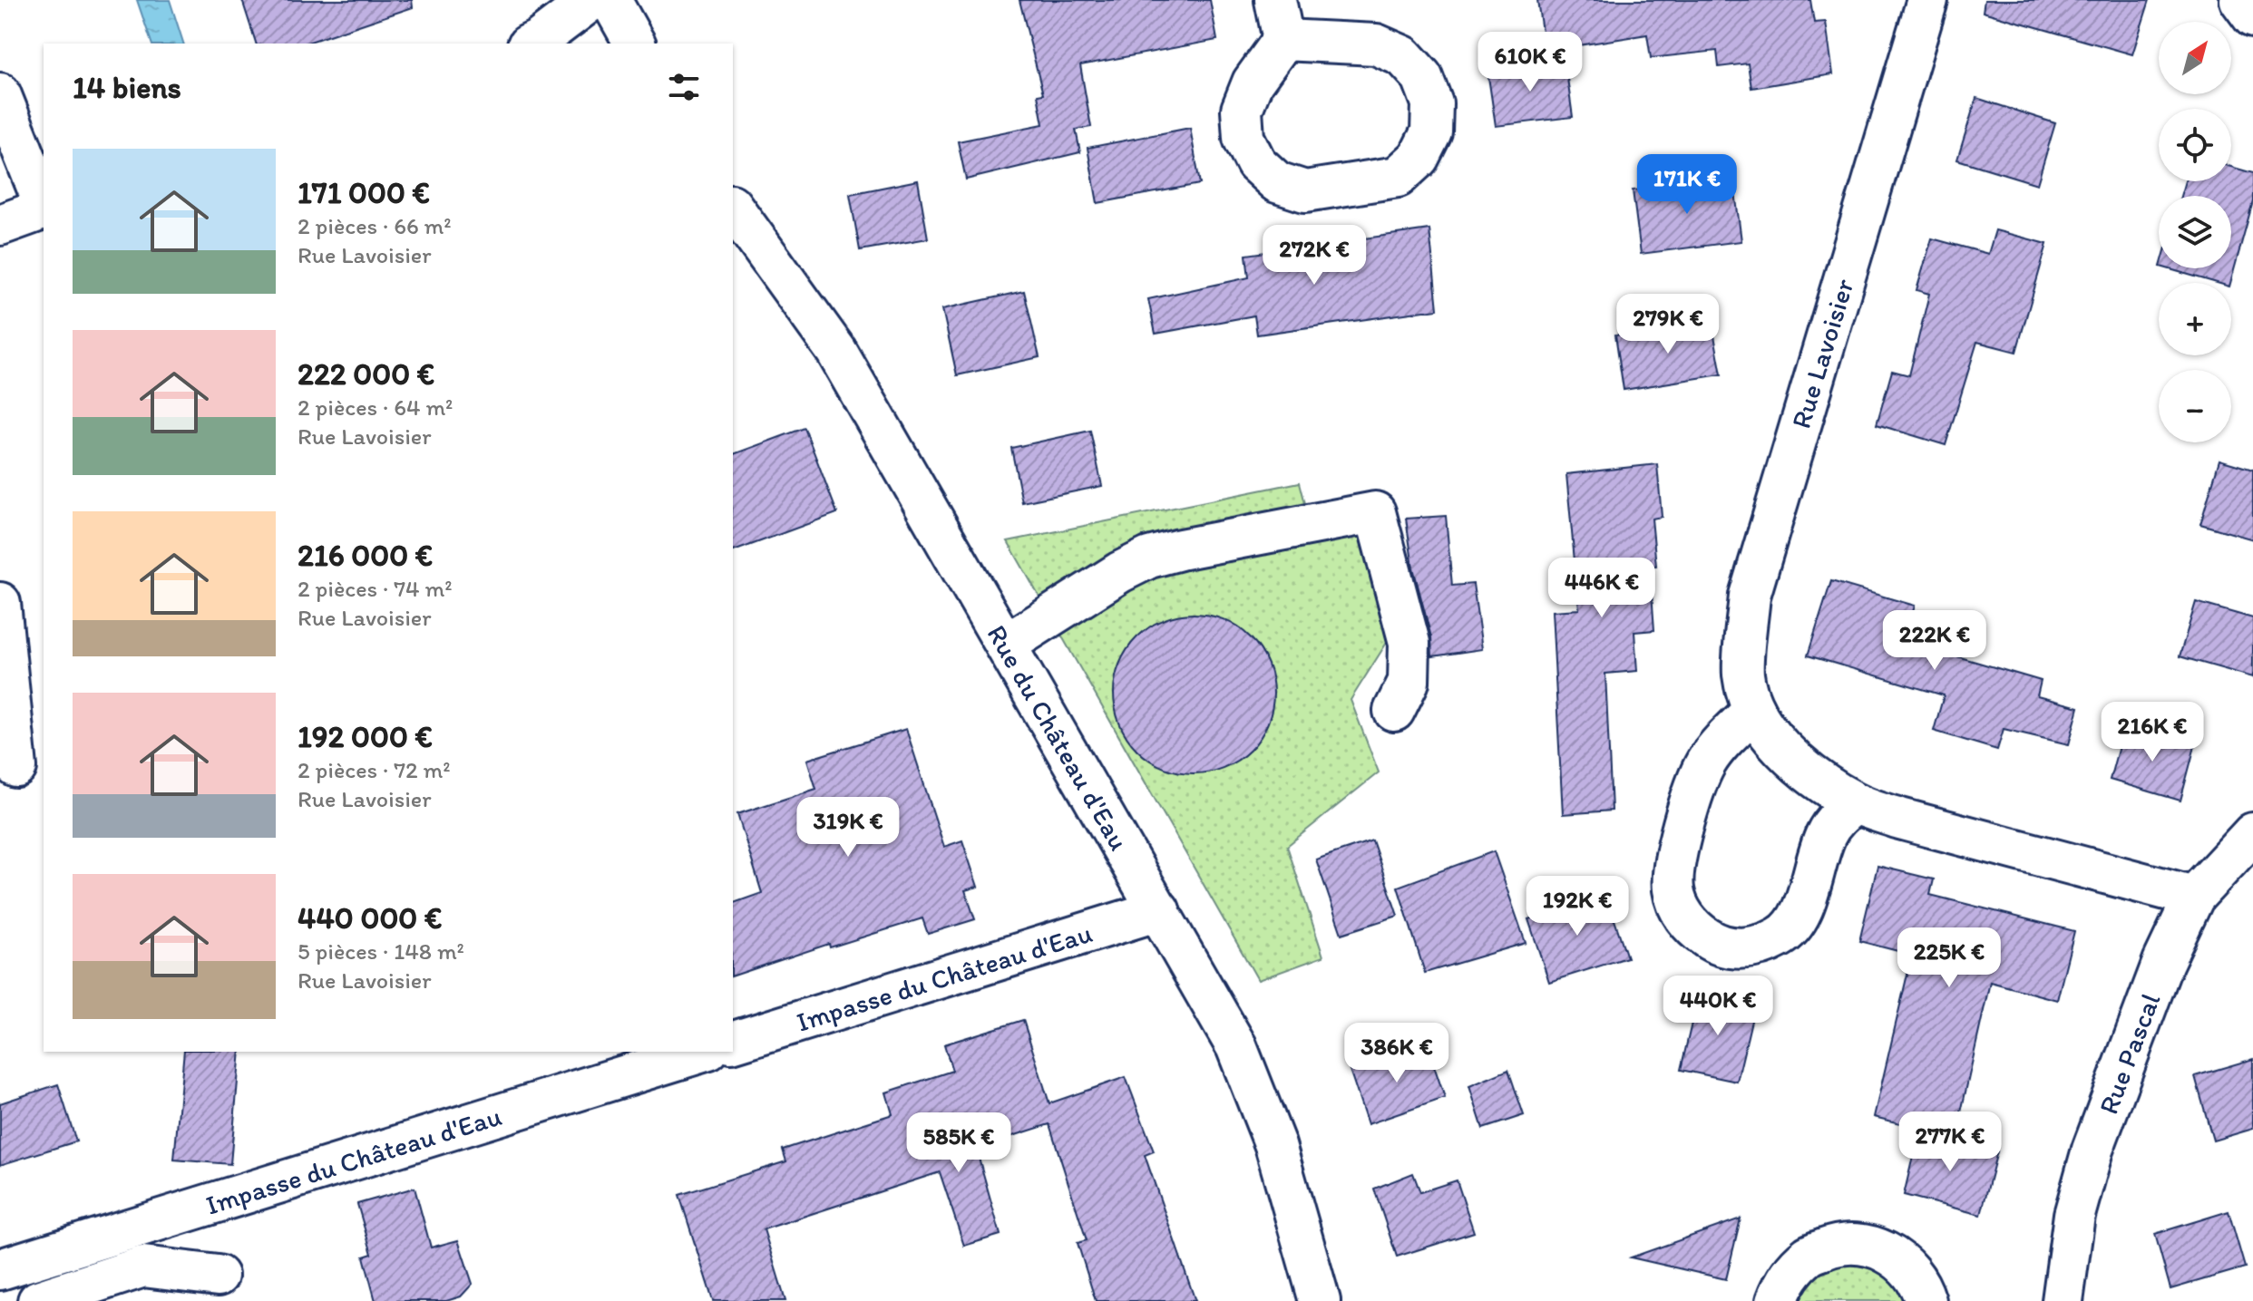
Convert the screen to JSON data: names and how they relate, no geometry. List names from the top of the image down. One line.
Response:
{"streets":{"street":["Rue Lavoisier","Rue du Château d'Eau","Impasse du Château d'Eau","Rue Pascal"]},"crossings":[["Rue Lavoisier","Rue Pascal"],["Rue du Château d'Eau","Impasse du Château d'Eau"]],"north":"top right","page":{"map_buttons":["+","−"],"price":["610K €","171K €","272K €","279K €","446K €","222K €","216K €","319K €","192K €","225K €","440K €","386K €","277K €","585K €"],"heading":"14 biens","list":[{"name":"171 000 €","note":"2 pièces · 66 m² · Rue Lavoisier"},{"name":"222 000 €","note":"2 pièces · 64 m² · Rue Lavoisier"},{"name":"216 000 €","note":"2 pièces · 74 m² · Rue Lavoisier"},{"name":"192 000 €","note":"2 pièces · 72 m² · Rue Lavoisier"},{"name":"440 000 €","note":"5 pièces · 148 m² · Rue Lavoisier"}]}}
